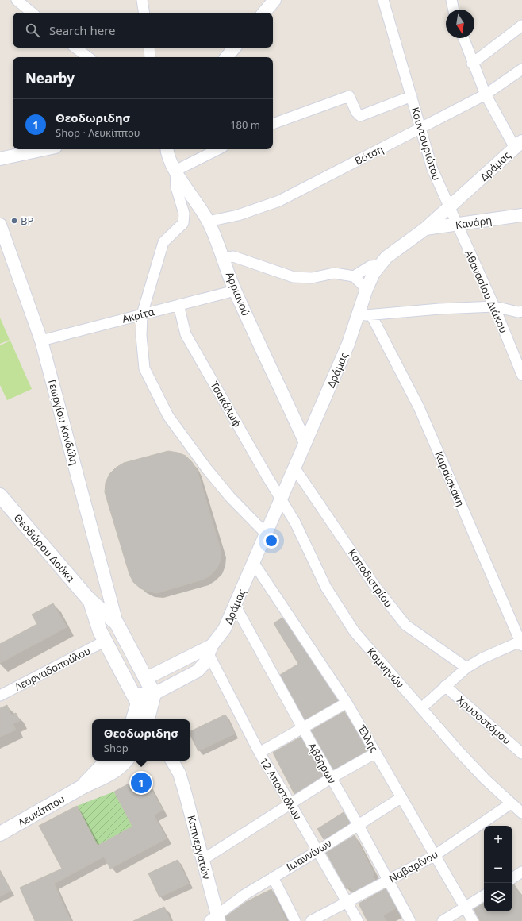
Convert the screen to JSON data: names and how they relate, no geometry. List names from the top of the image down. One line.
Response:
{"streets":{"main road":["Θεοδώρου Δούκα","Λευκίππου"],"street":["Κουντουριώτου","Βότση","Δράμας","Κανάρη","Αθανασίου Διάκου","Αρριανού","Ακρίτα","Τσακάλωφ","Γεωργίου Κονδύλη","Καραϊσκάκη","Καποδιστρίου","Κομνηνών","Λεορναδοπούλου","Χρυσοστόμου","Έλλης","Αβδήρων","12 Αποστόλων","Καπνεργατών","Ιωαννίνων","Ναβαρίνου"]},"crossings":[["Κουντουριώτου","Βότση"],["Κουντουριώτου","Δράμας"],["Κουντουριώτου","Αθανασίου Διάκου"],["Βότση","Αρριανού"],["Δράμας","Κανάρη"],["Δράμας","Αθανασίου Διάκου"],["Δράμας","Αρριανού"],["Δράμας","Τσακάλωφ"],["Δράμας","Θεοδώρου Δούκα"],["Δράμας","Καποδιστρίου"],["Δράμας","Κομνηνών"],["Δράμας","Έλλης"],["Δράμας","Αβδήρων"],["Δράμας","12 Αποστόλων"],["Κανάρη","Αθανασίου Διάκου"],["Αρριανού","Ακρίτα"],["Ακρίτα","Τσακάλωφ"],["Ακρίτα","Γεωργίου Κονδύλη"],["Τσακάλωφ","Κομνηνών"],["Γεωργίου Κονδύλη","Θεοδώρου Δούκα"],["Θεοδώρου Δούκα","Λεορναδοπούλου"],["Κομνηνών","Ναβαρίνου"],["Έλλης","Ιωαννίνων"],["Έλλης","Ναβαρίνου"],["Αβδήρων","Ιωαννίνων"],["Αβδήρων","Ναβαρίνου"],["12 Αποστόλων","Ιωαννίνων"],["12 Αποστόλων","Ναβαρίνου"],["Καπνεργατών","Ιωαννίνων"]],"places":["BP"],"north":"bottom","page":{"search":"Search here","heading":"Nearby","list":[{"mark":"1","name":"Θεοδωριδησ","note":"Shop · Λευκίππου","value":"180 m"}],"popup":["Θεοδωριδησ","Shop"],"pins":"1","map_buttons":["+","−"]}}
